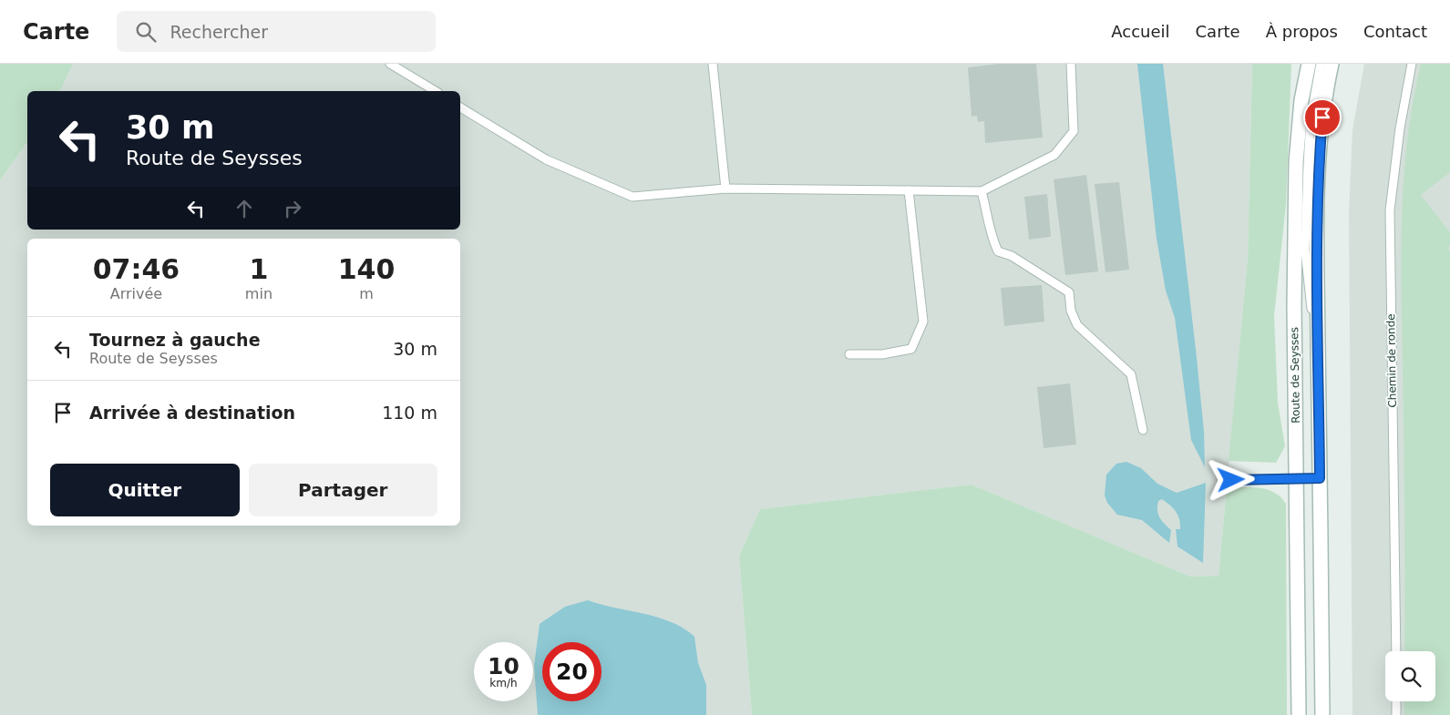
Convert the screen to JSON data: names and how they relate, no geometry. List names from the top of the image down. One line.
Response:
{"streets":{"main road":["Route de Seysses"],"lane":["Chemin de ronde"]},"page":{"header":"Carte","search":"Rechercher","nav":["Accueil","Carte","À propos","Contact"],"turn":["30 m","Route de Seysses"],"eta":["07:46","Arrivée","1","min","140","m"],"list":[{"name":"Tournez à gauche","note":"Route de Seysses","value":"30 m"},{"name":"Arrivée à destination","value":"110 m"}],"buttons":["Quitter","Partager"],"speed":"10 km/h","limit":"20"}}
